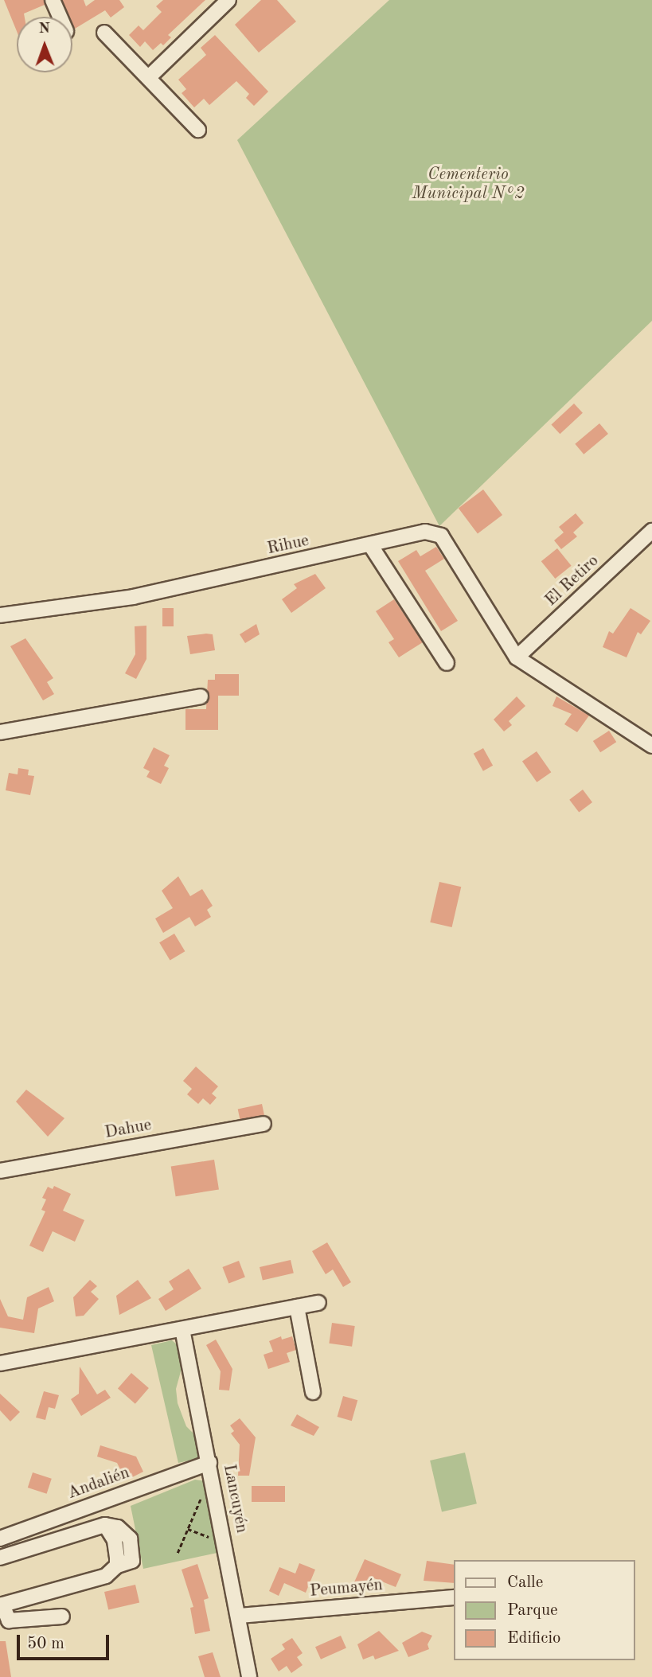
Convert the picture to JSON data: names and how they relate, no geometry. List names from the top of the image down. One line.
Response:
{"streets":{"street":["Rihue","El Retiro","Dahue","Andalién","Lancuyén","Peumayén"]},"crossings":[["Rihue","El Retiro"],["Andalién","Lancuyén"],["Lancuyén","Peumayén"]],"parks":["Cementerio Municipal N°2"],"legend":["Calle","Parque","Edificio"],"scale_bar":"50 m","north":"top"}
